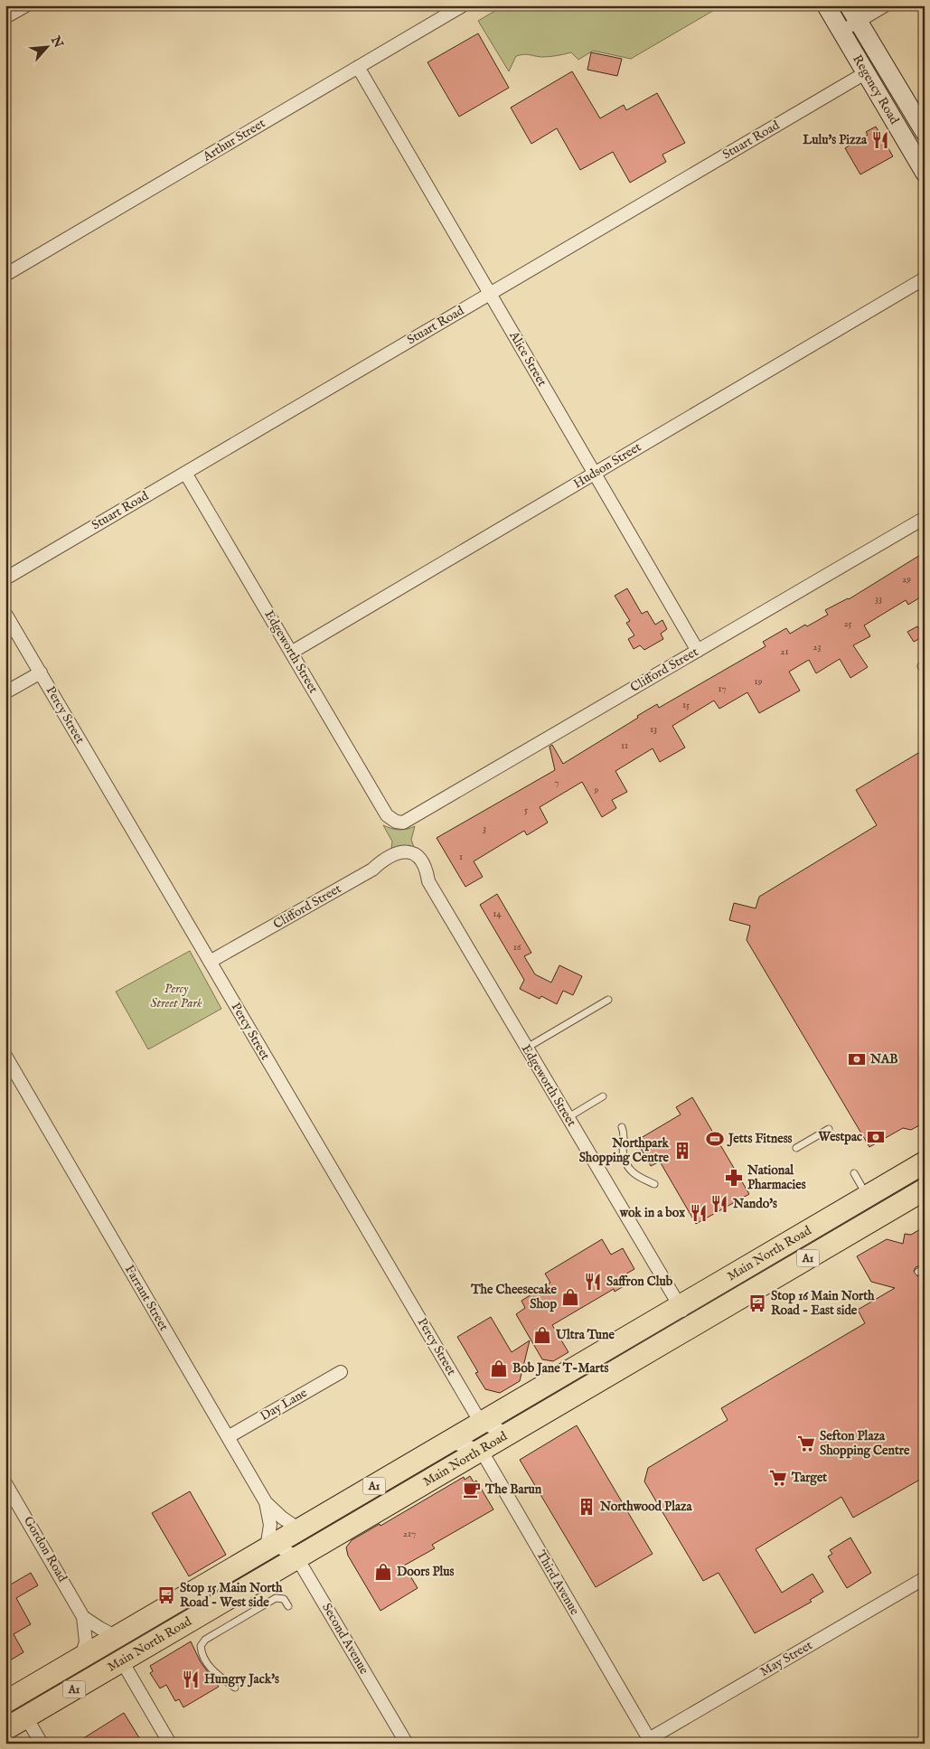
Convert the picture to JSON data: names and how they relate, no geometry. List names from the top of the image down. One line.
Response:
{"streets":{"highway":["Main North Road","A1"],"main road":["Regency Road"],"street":["Arthur Street","Stuart Road","Alice Street","Hudson Street","Edgeworth Street","Clifford Street","Percy Street","Farrant Street","Day Lane","Gordon Road","Third Avenue","Second Avenue","May Street"]},"crossings":[["Regency Road","Stuart Road"],["Arthur Street","Alice Street"],["Stuart Road","Alice Street"],["Stuart Road","Edgeworth Street"],["Alice Street","Hudson Street"],["Alice Street","Clifford Street"],["Hudson Street","Edgeworth Street"],["Edgeworth Street","Clifford Street"],["Edgeworth Street","Main North Road"],["Clifford Street","Percy Street"],["Percy Street","Main North Road"],["Main North Road","Farrant Street"],["Main North Road","Gordon Road"],["Main North Road","Third Avenue"],["Main North Road","Second Avenue"],["Farrant Street","Day Lane"],["Third Avenue","May Street"]],"parks":["Percy Street Park"],"places":{"restaurant":["Lulu's Pizza","Nando's","wok in a box","Saffron Club","Hungry Jack's"],"bank":["NAB","Westpac"],"sports":["Jetts Fitness"],"building":["Northpark Shopping Centre","Northwood Plaza"],"pharmacy":["National Pharmacies"],"shop":["The Cheesecake Shop","Ultra Tune","Bob Jane T-Marts","Doors Plus"],"bus stop":["Stop 16 Main North Road - East side","Stop 15 Main North Road - West side"],"supermarket":["Sefton Plaza Shopping Centre","Target"],"cafe":["The Barun"]},"house_numbers":["29","33","25","23","21","19","17","15","13","11","7","9","5","3","1","14","16","217"],"north":"top right"}
